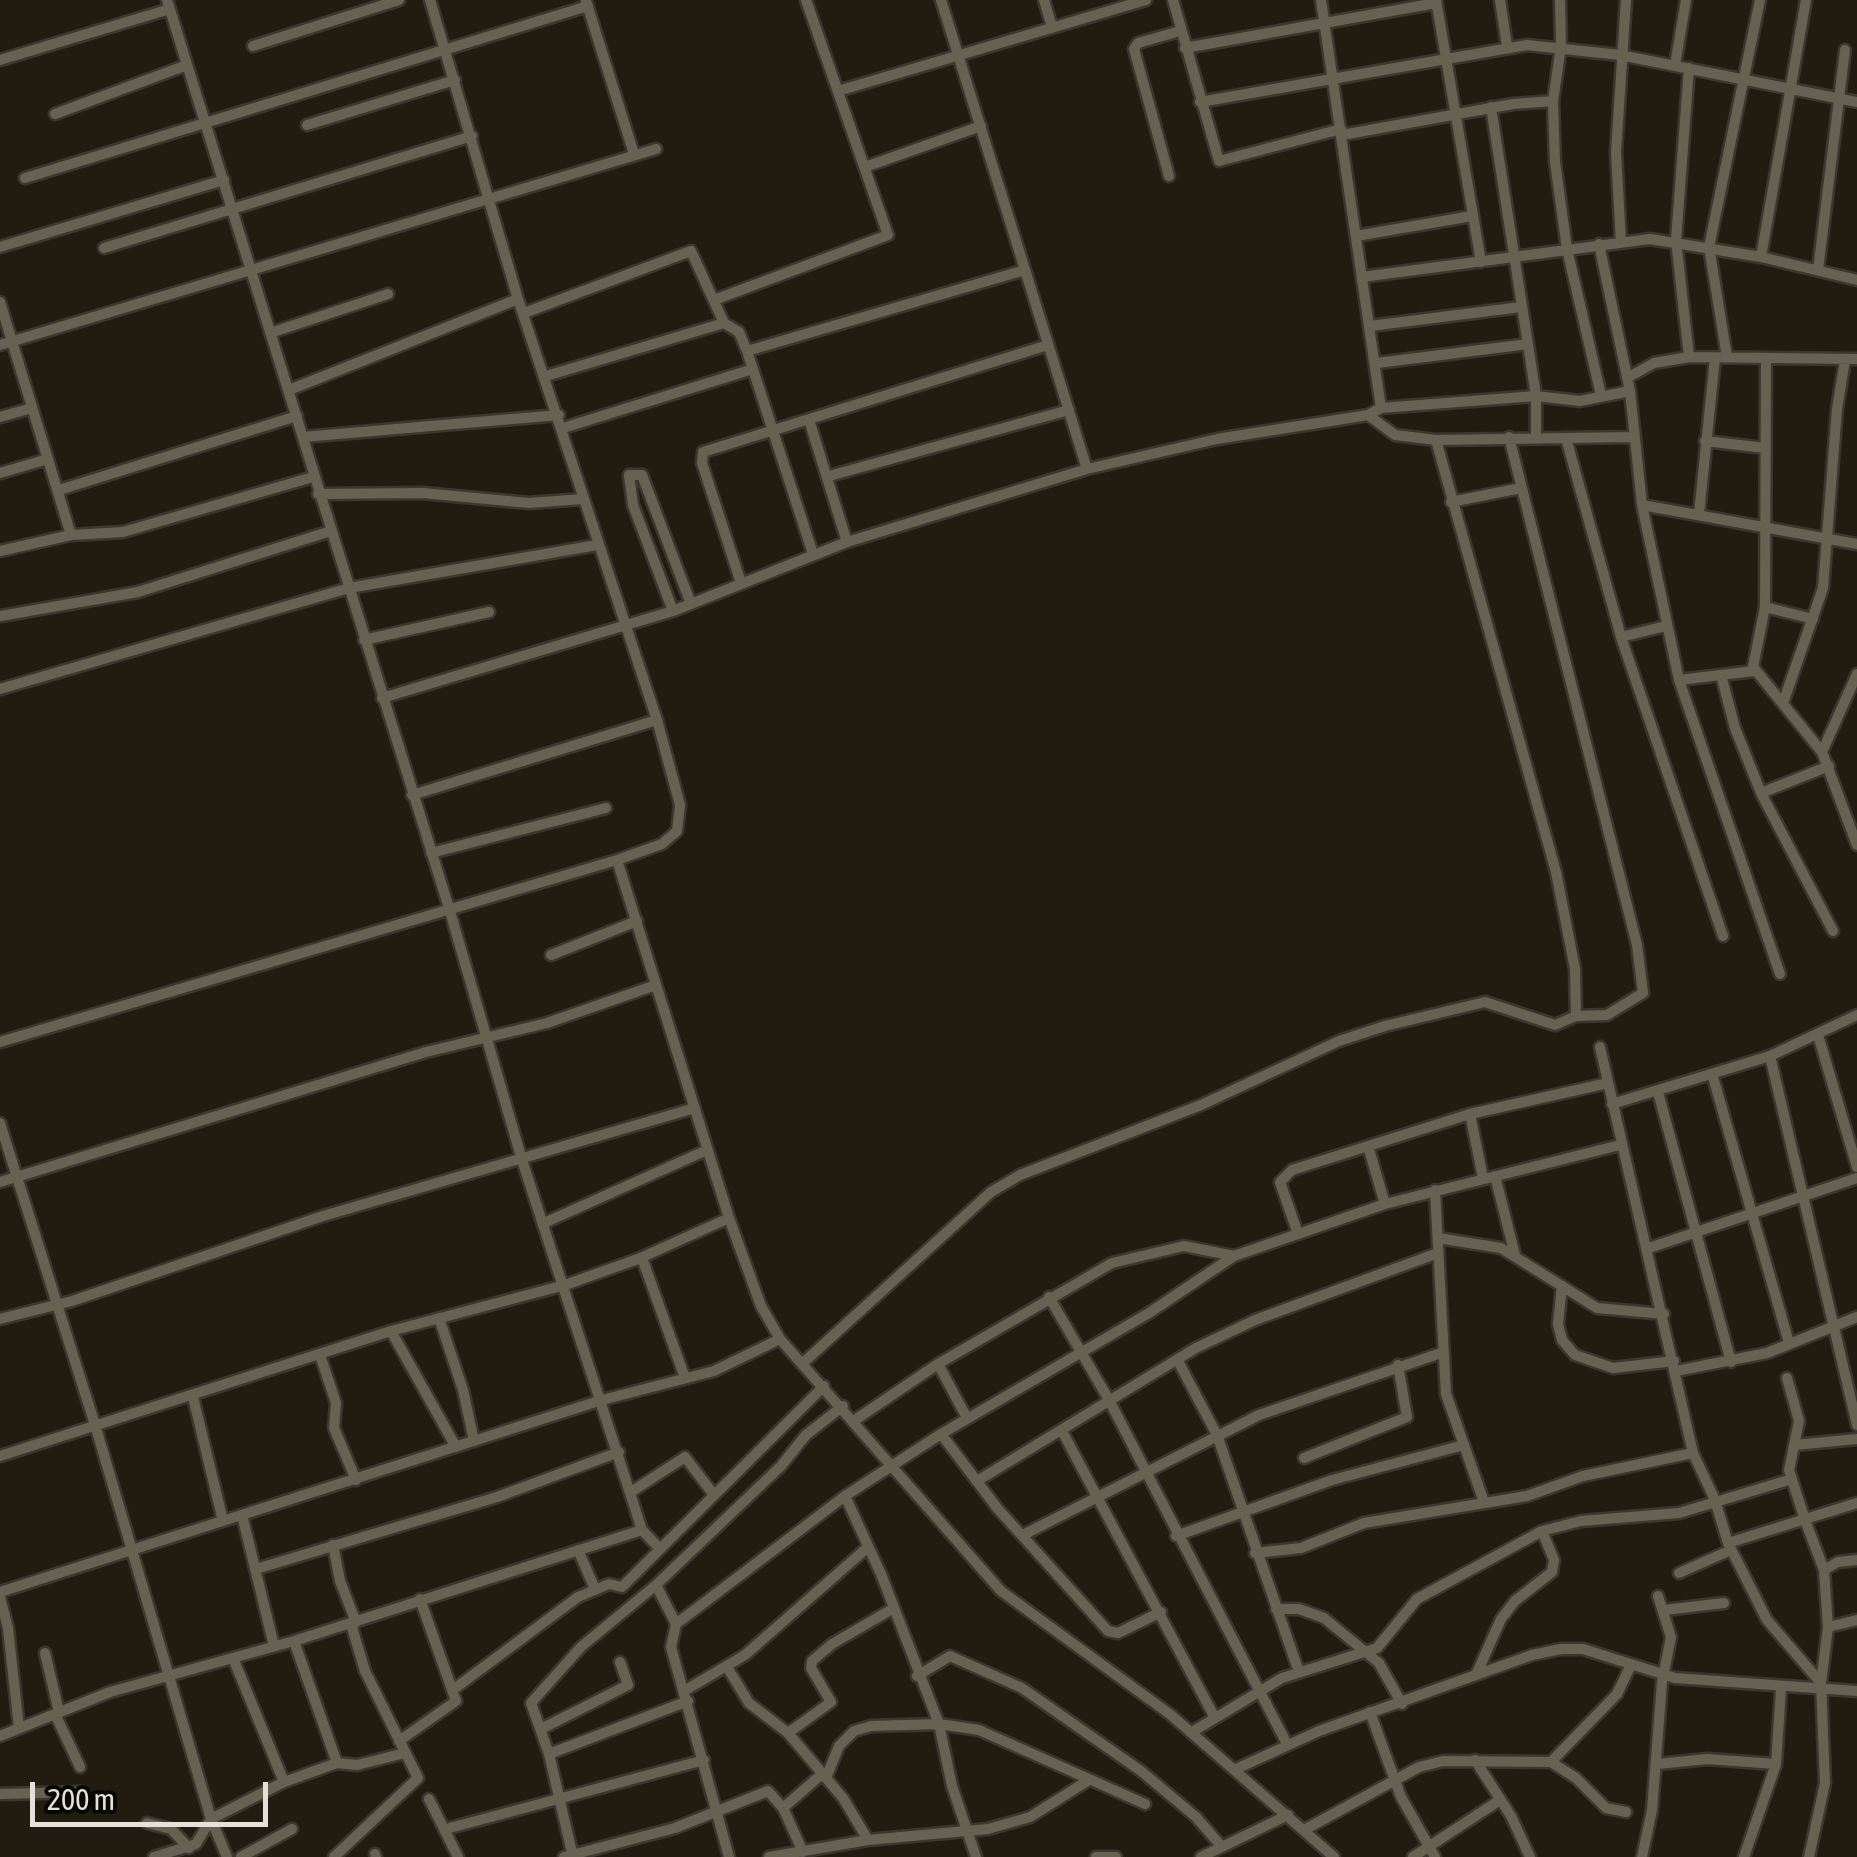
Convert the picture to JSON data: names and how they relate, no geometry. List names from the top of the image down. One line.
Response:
{"scale_bar":"200 m"}
